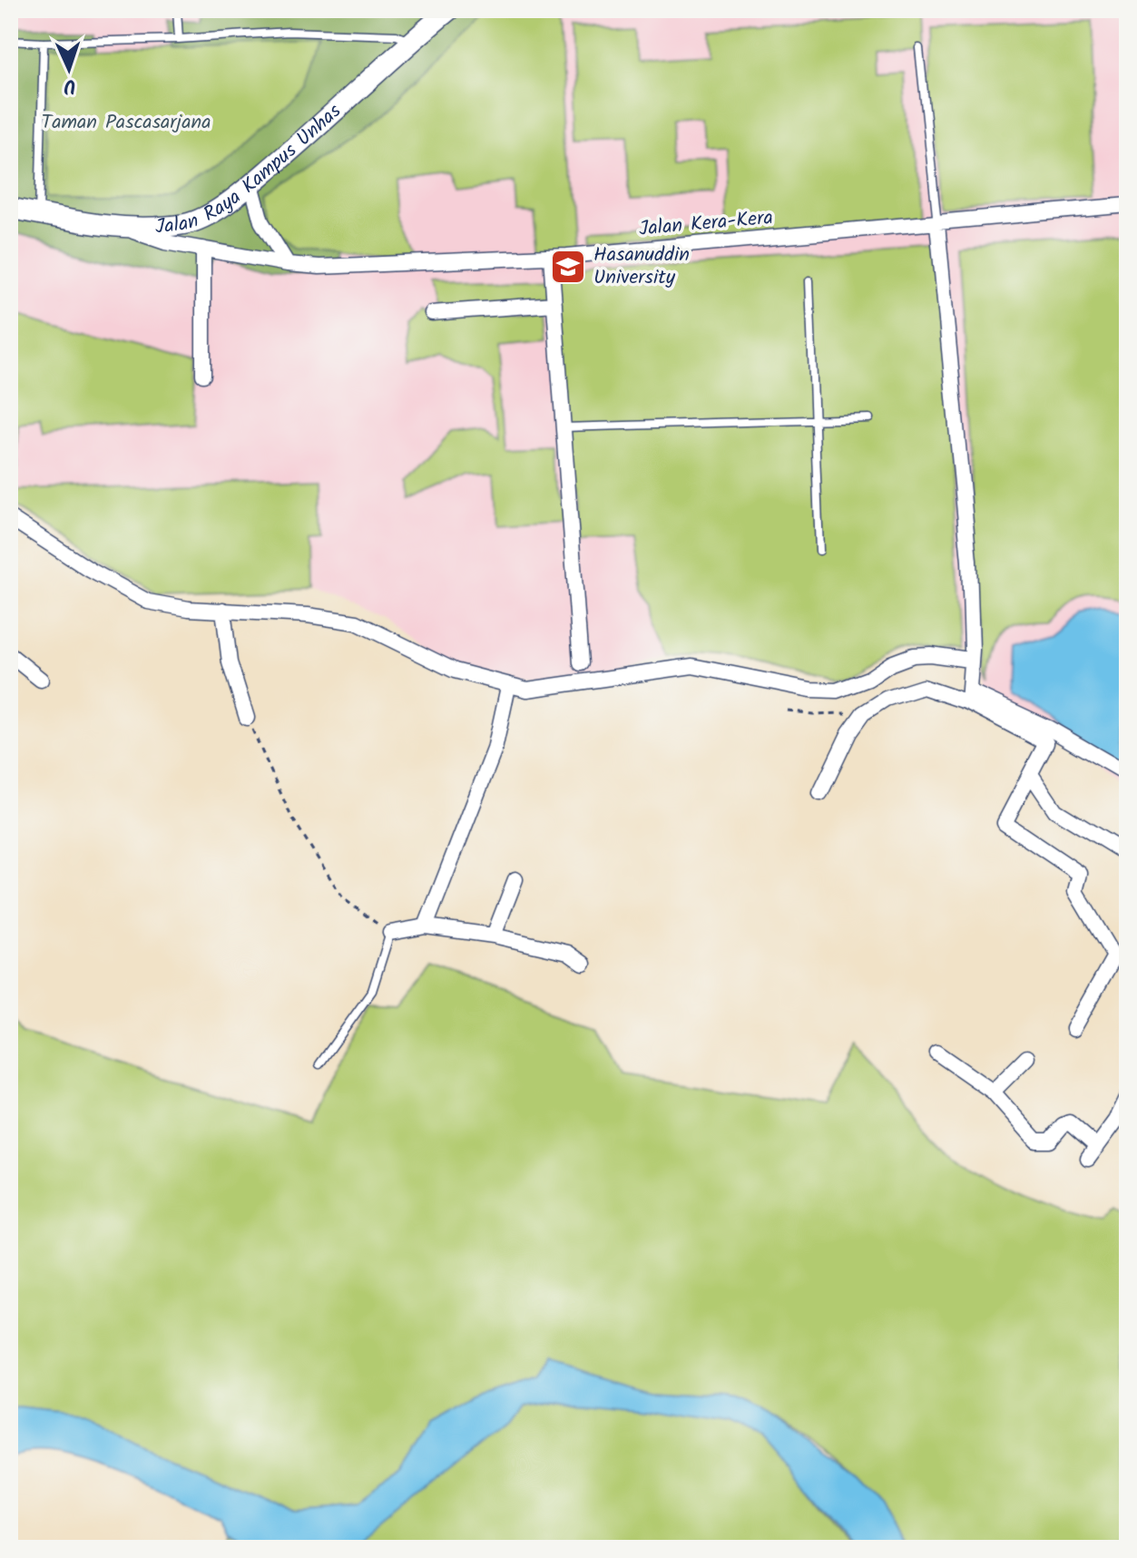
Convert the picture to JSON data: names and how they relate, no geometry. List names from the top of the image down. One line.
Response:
{"streets":{"street":["Jalan Raya Kampus Unhas","Jalan Kera-Kera"]},"crossings":[["Jalan Raya Kampus Unhas","Jalan Kera-Kera"]],"parks":["Taman Pascasarjana"],"places":{"school or university":["Hasanuddin University"]},"north":"bottom"}
